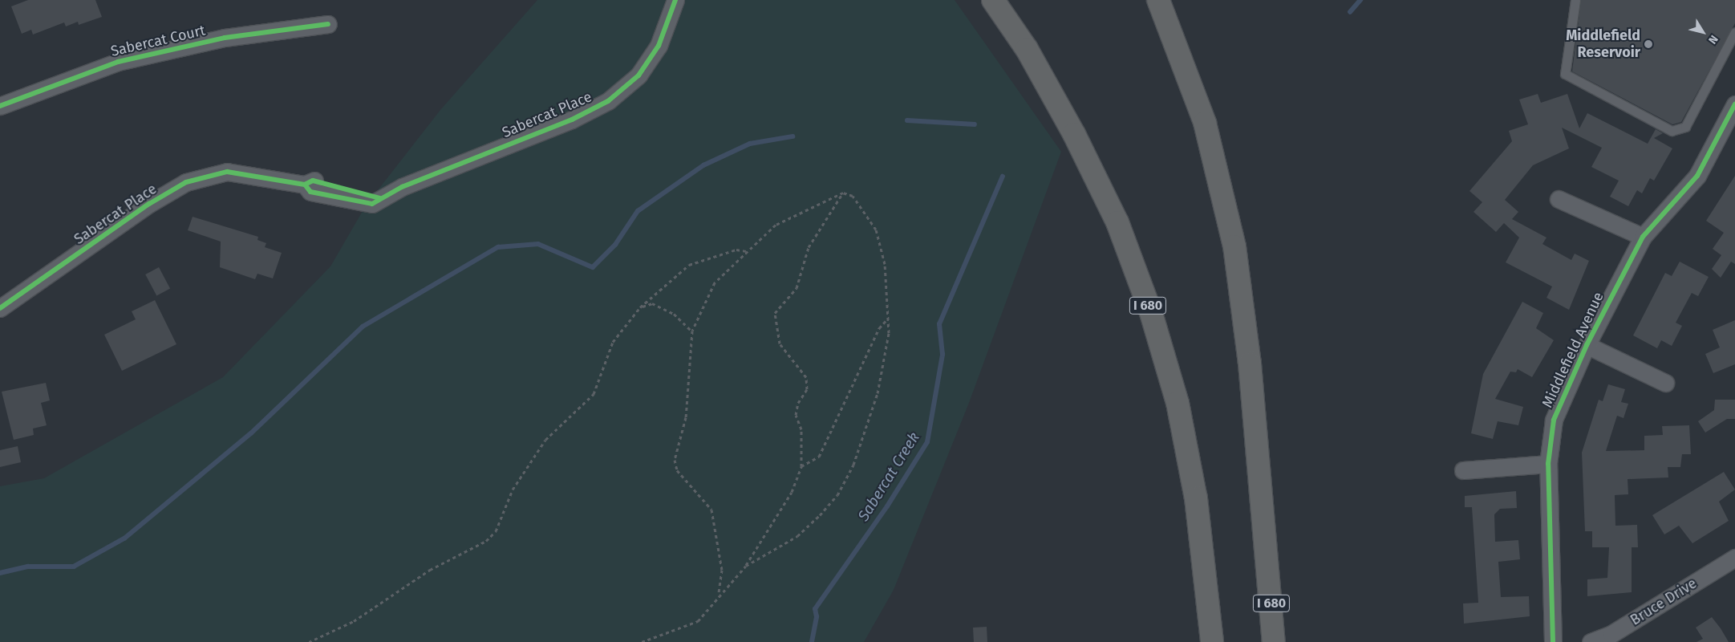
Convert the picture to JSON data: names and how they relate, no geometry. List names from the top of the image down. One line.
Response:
{"streets":{"highway":["I 680"],"street":["Sabercat Court","Sabercat Place","Middlefield Avenue","Bruce Drive"]},"water":["Sabercat Creek"],"places":["Middlefield Reservoir"],"north":"bottom right"}
